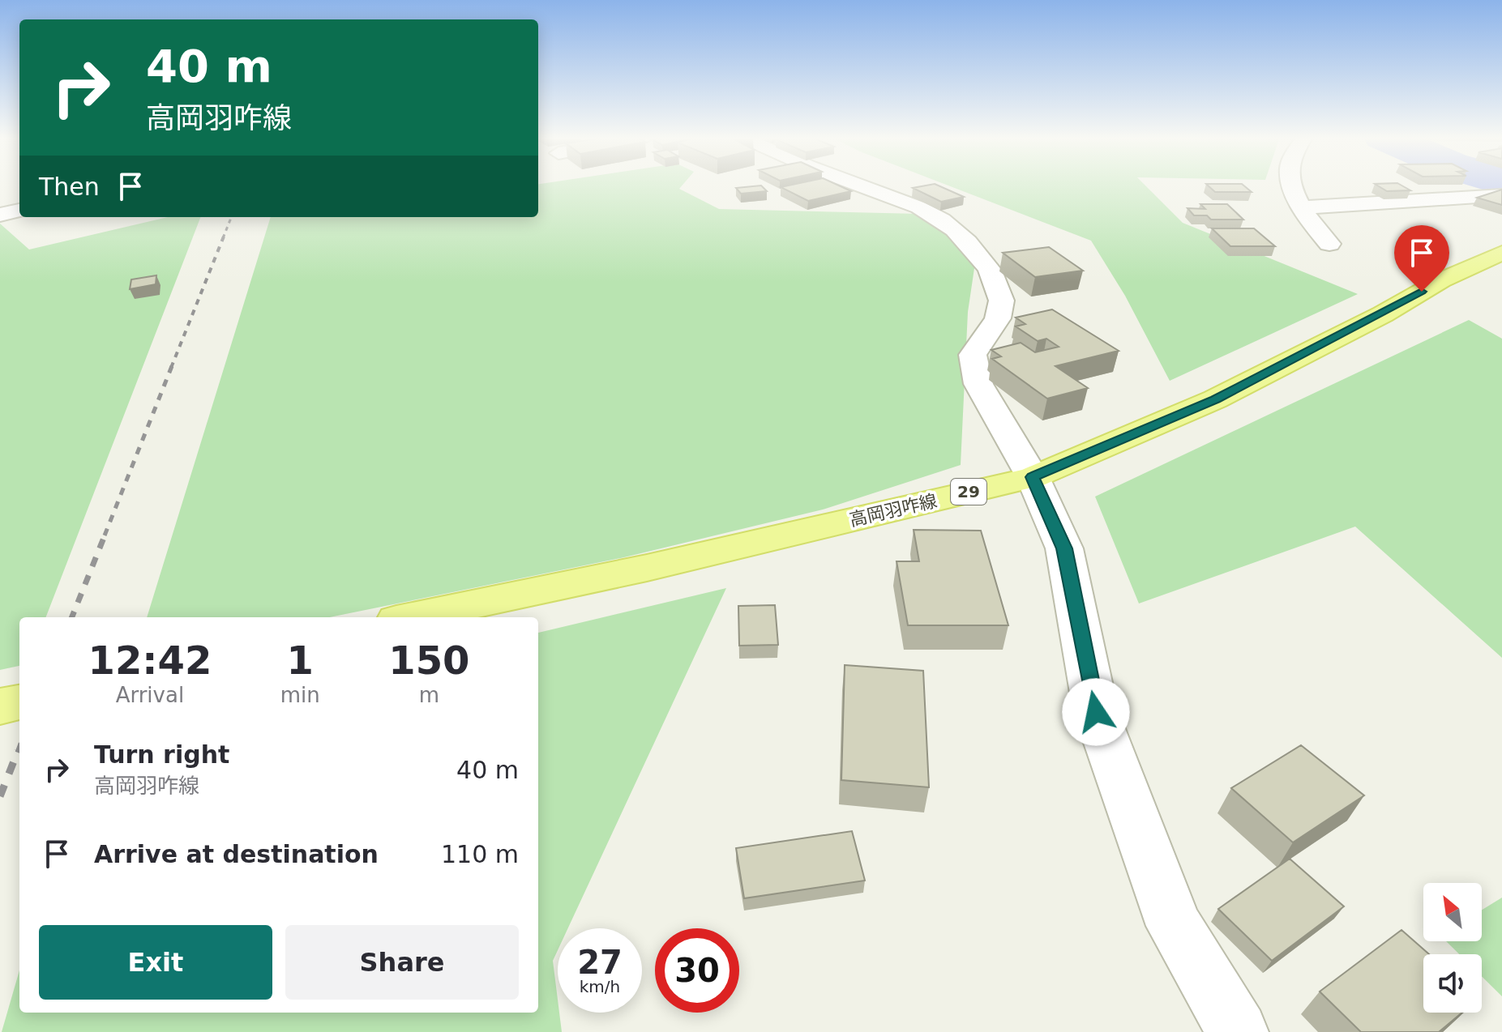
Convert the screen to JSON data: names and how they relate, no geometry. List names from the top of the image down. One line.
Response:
{"streets":{"main road":["29","高岡羽咋線"]},"north":"top left","page":{"turn":["40 m","高岡羽咋線"],"then":"Then","eta":["12:42","Arrival","1","min","150","m"],"list":[{"name":"Turn right","note":"高岡羽咋線","value":"40 m"},{"name":"Arrive at destination","value":"110 m"}],"buttons":["Exit","Share"],"speed":"27 km/h","limit":"30"}}
